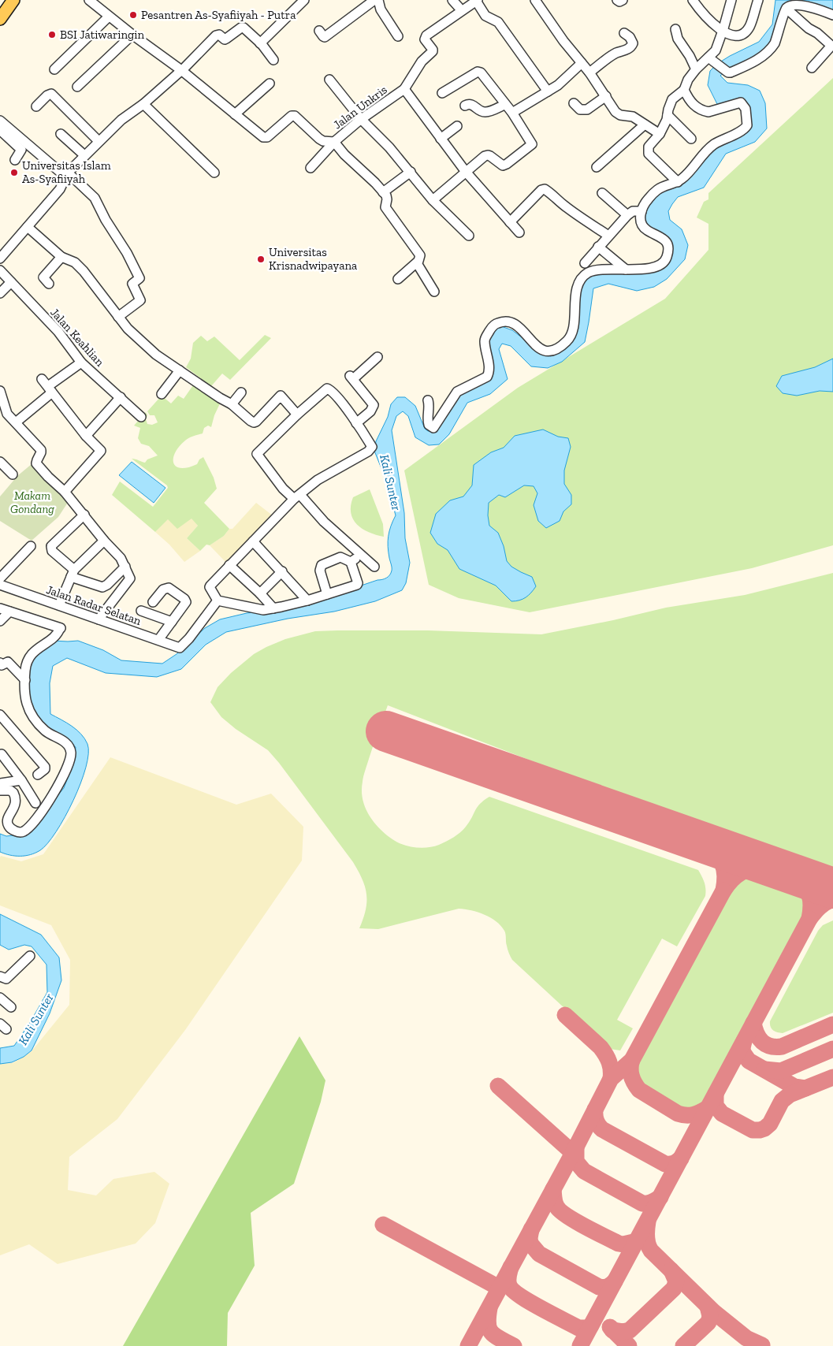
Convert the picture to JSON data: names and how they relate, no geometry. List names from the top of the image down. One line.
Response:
{"streets":{"street":["Jalan Unkris","Jalan Keahlian","Jalan Radar Selatan"]},"water":["Kali Sunter"],"parks":["Makam Gondang"],"places":["Pesantren As-Syafiiyah - Putra","BSI Jatiwaringin","Universitas Islam As-Syafiiyah","Universitas Krisnadwipayana"]}
